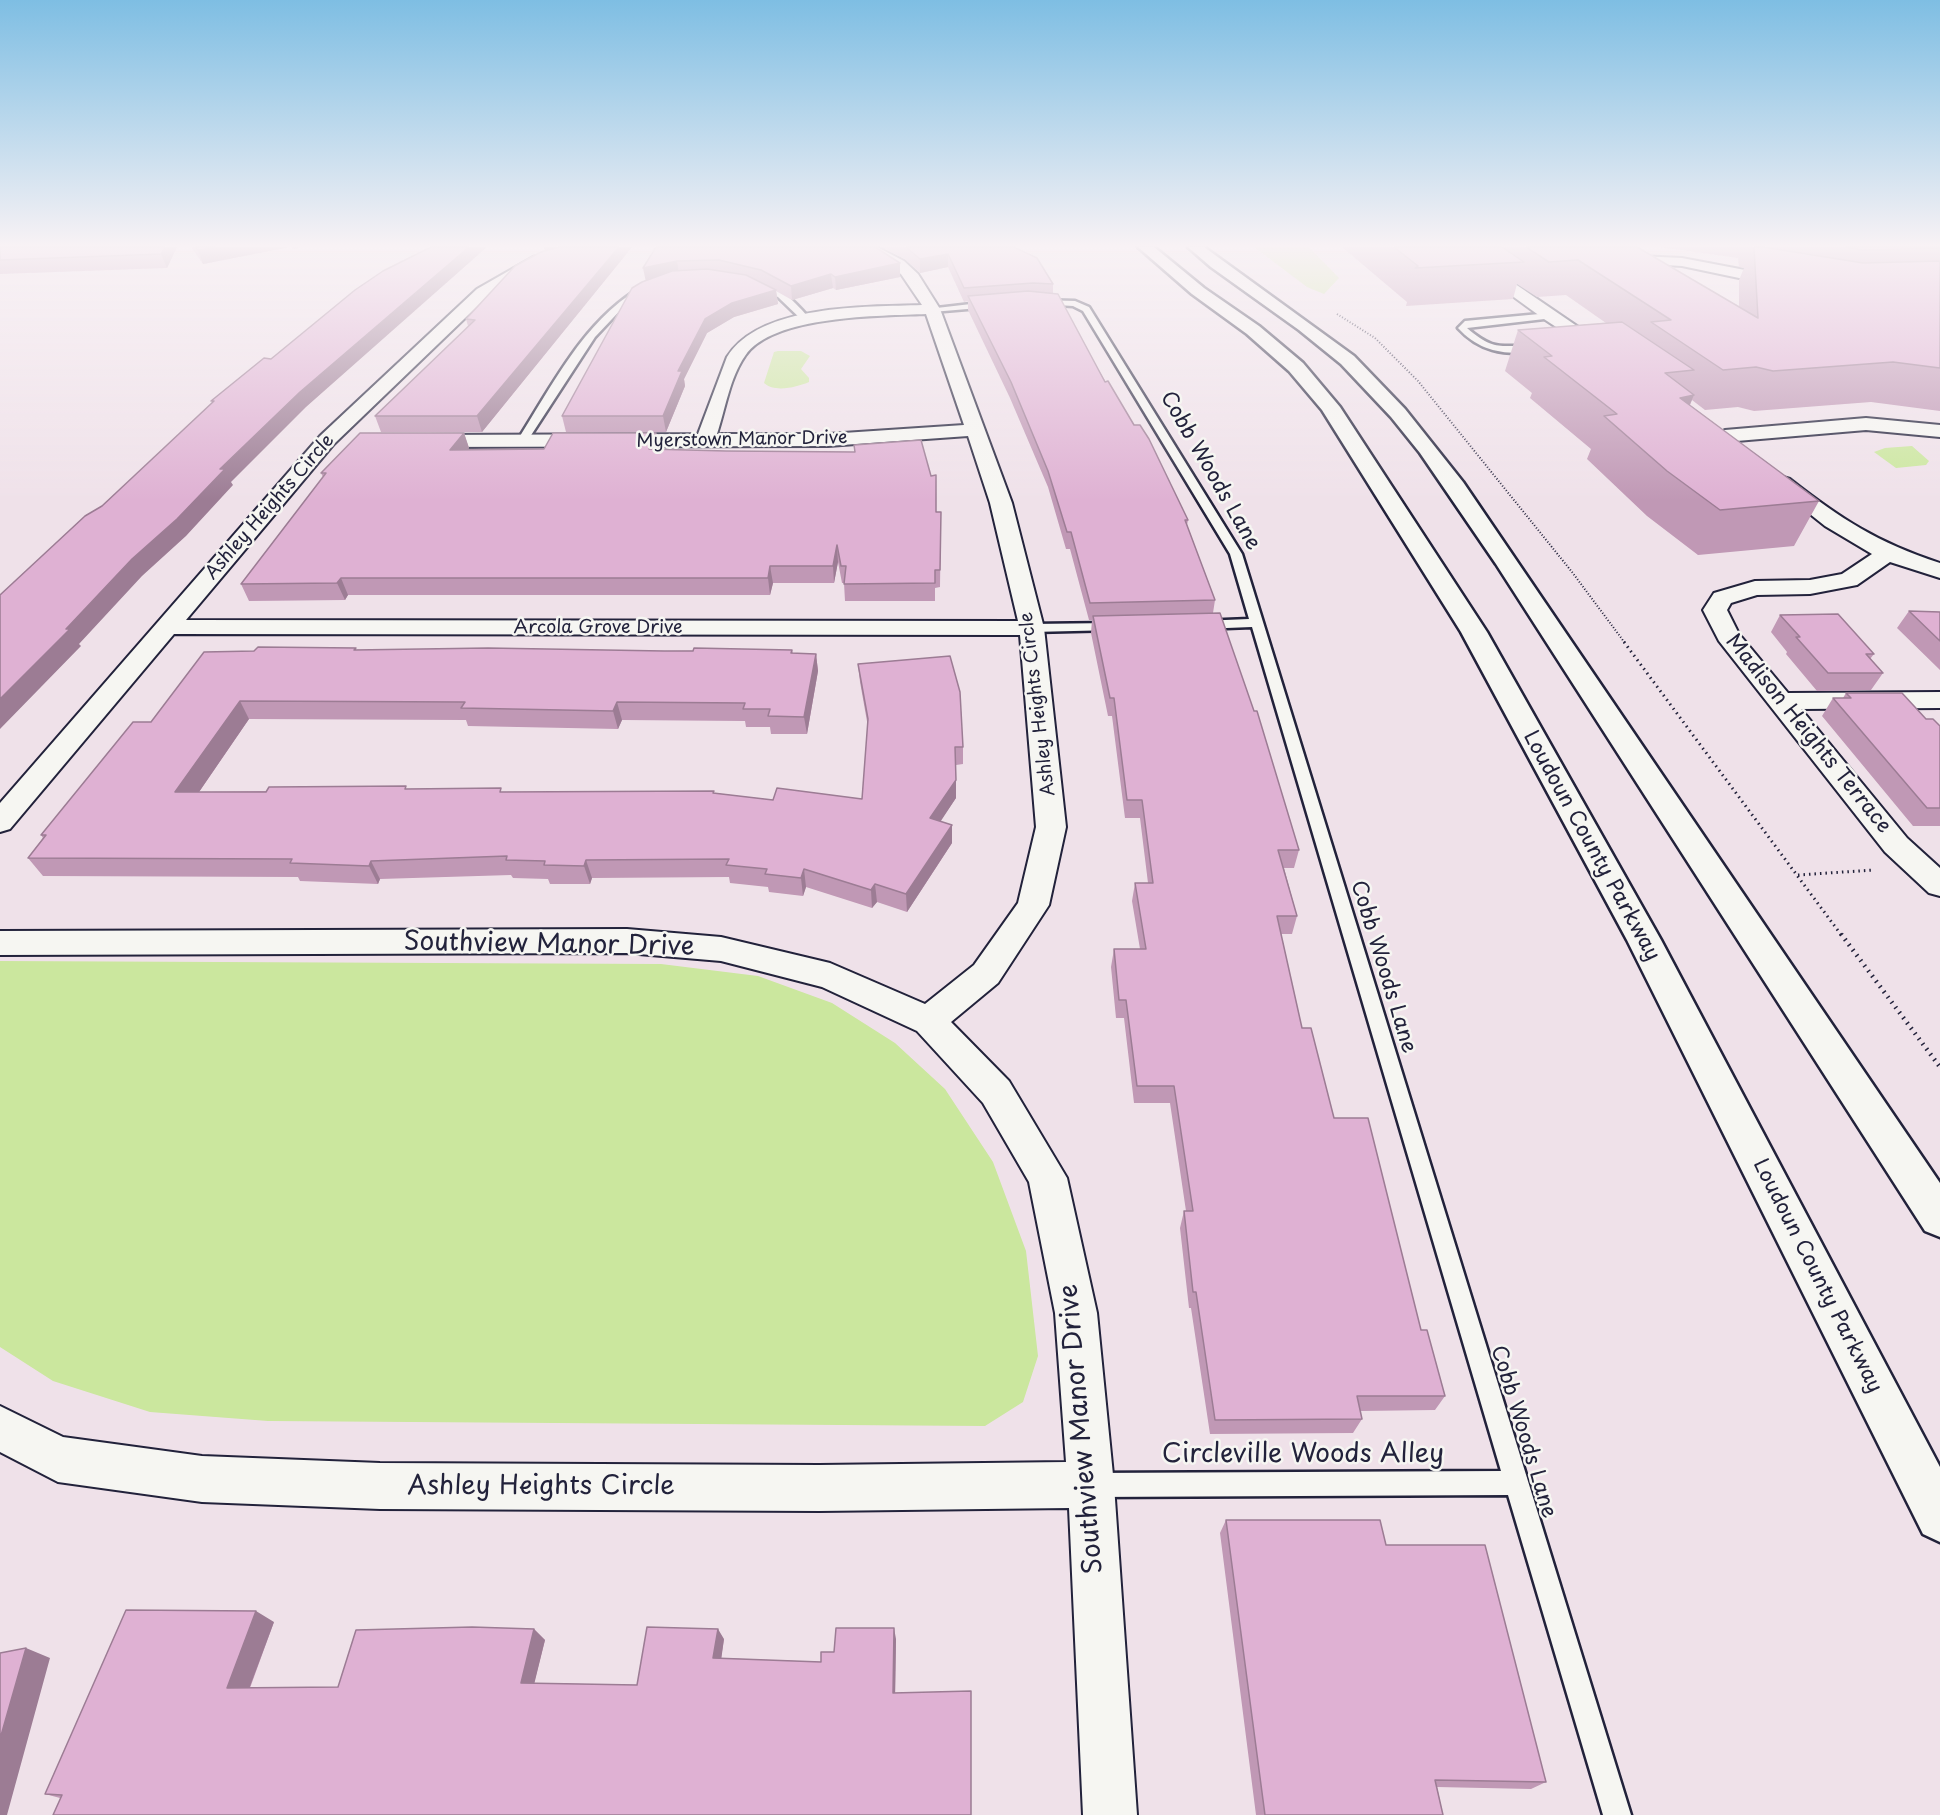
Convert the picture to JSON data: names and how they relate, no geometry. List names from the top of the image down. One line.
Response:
{"streets":{"main road":["Loudoun County Parkway"],"street":["Myerstown Manor Drive","Ashley Heights Circle","Arcola Grove Drive","Madison Heights Terrace","Southview Manor Drive"],"lane":["Cobb Woods Lane","Circleville Woods Alley"]},"crossings":[["Myerstown Manor Drive","Ashley Heights Circle"],["Cobb Woods Lane","Circleville Woods Alley"],["Ashley Heights Circle","Arcola Grove Drive"],["Ashley Heights Circle","Southview Manor Drive"],["Ashley Heights Circle","Circleville Woods Alley"],["Southview Manor Drive","Circleville Woods Alley"]]}
